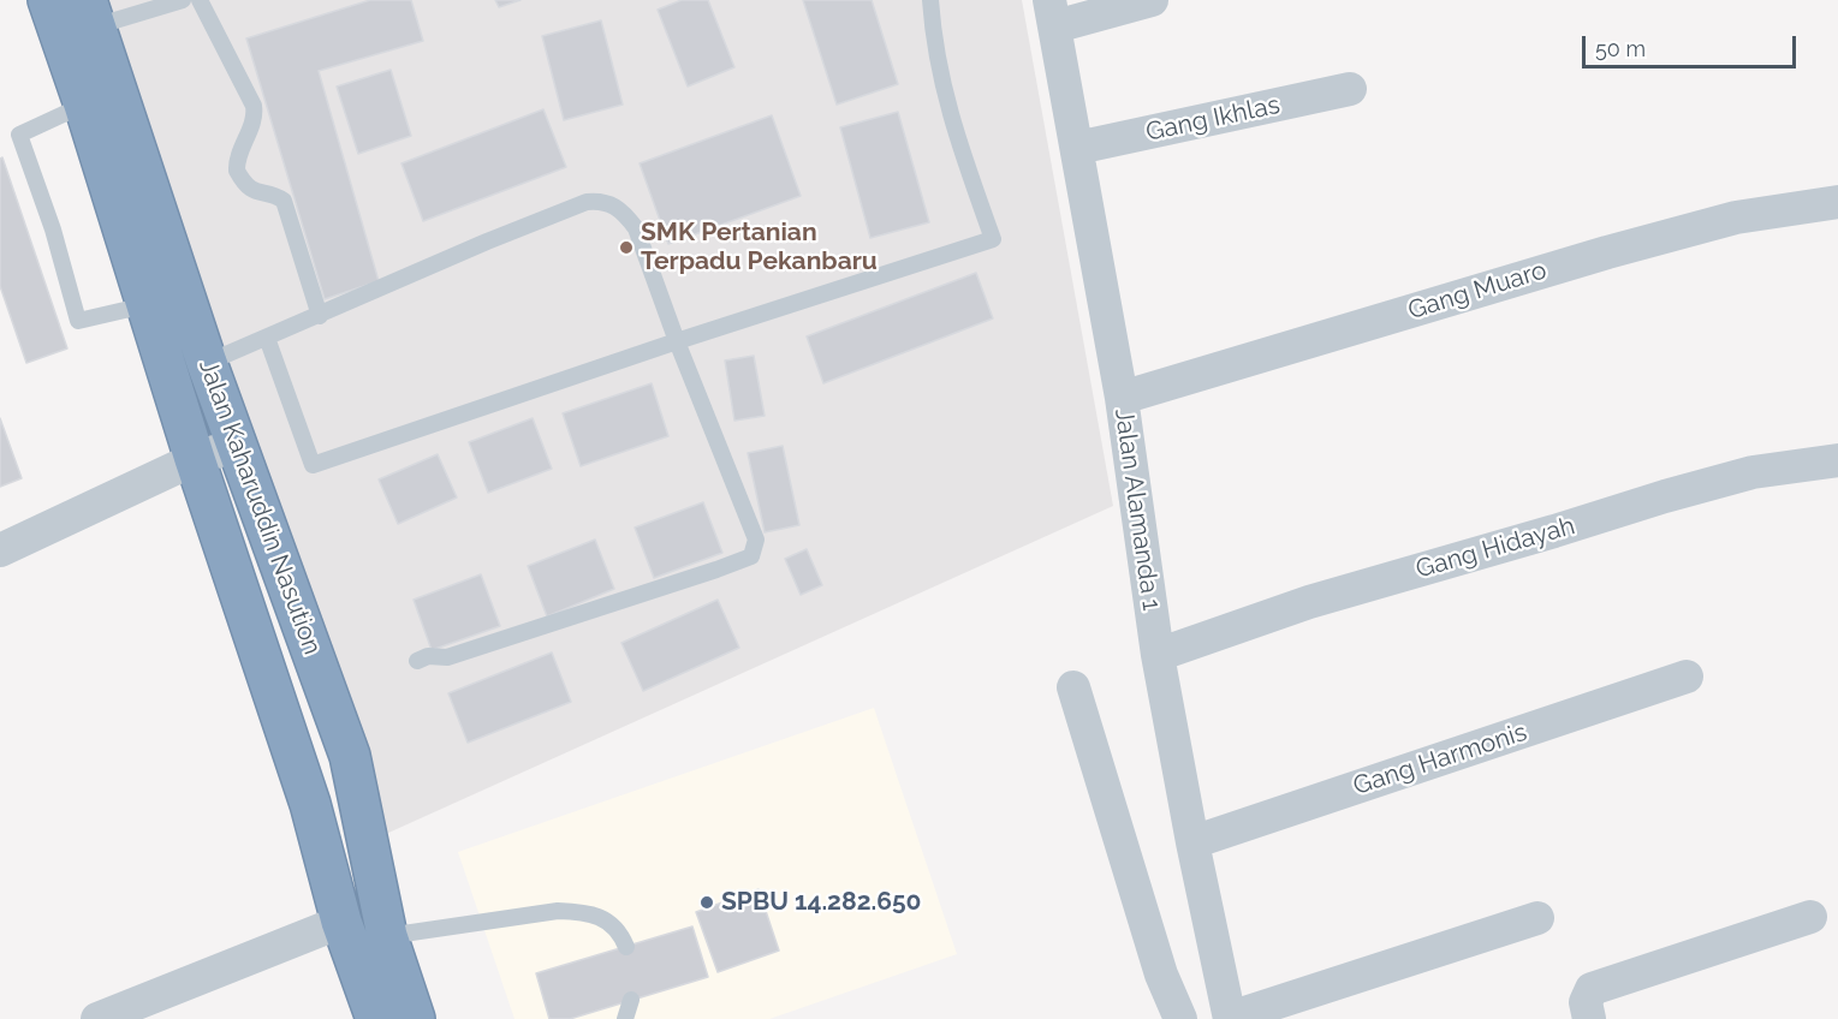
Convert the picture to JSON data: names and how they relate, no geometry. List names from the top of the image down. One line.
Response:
{"streets":{"highway":["Jalan Kaharuddin Nasution"],"street":["Gang Ikhlas","Gang Muaro","Jalan Alamanda 1","Gang Hidayah","Gang Harmonis"]},"crossings":[["Gang Ikhlas","Jalan Alamanda 1"],["Gang Muaro","Jalan Alamanda 1"],["Jalan Alamanda 1","Gang Hidayah"],["Jalan Alamanda 1","Gang Harmonis"]],"places":["SMK Pertanian Terpadu Pekanbaru","SPBU 14.282.650"],"scale_bar":"50 m"}
